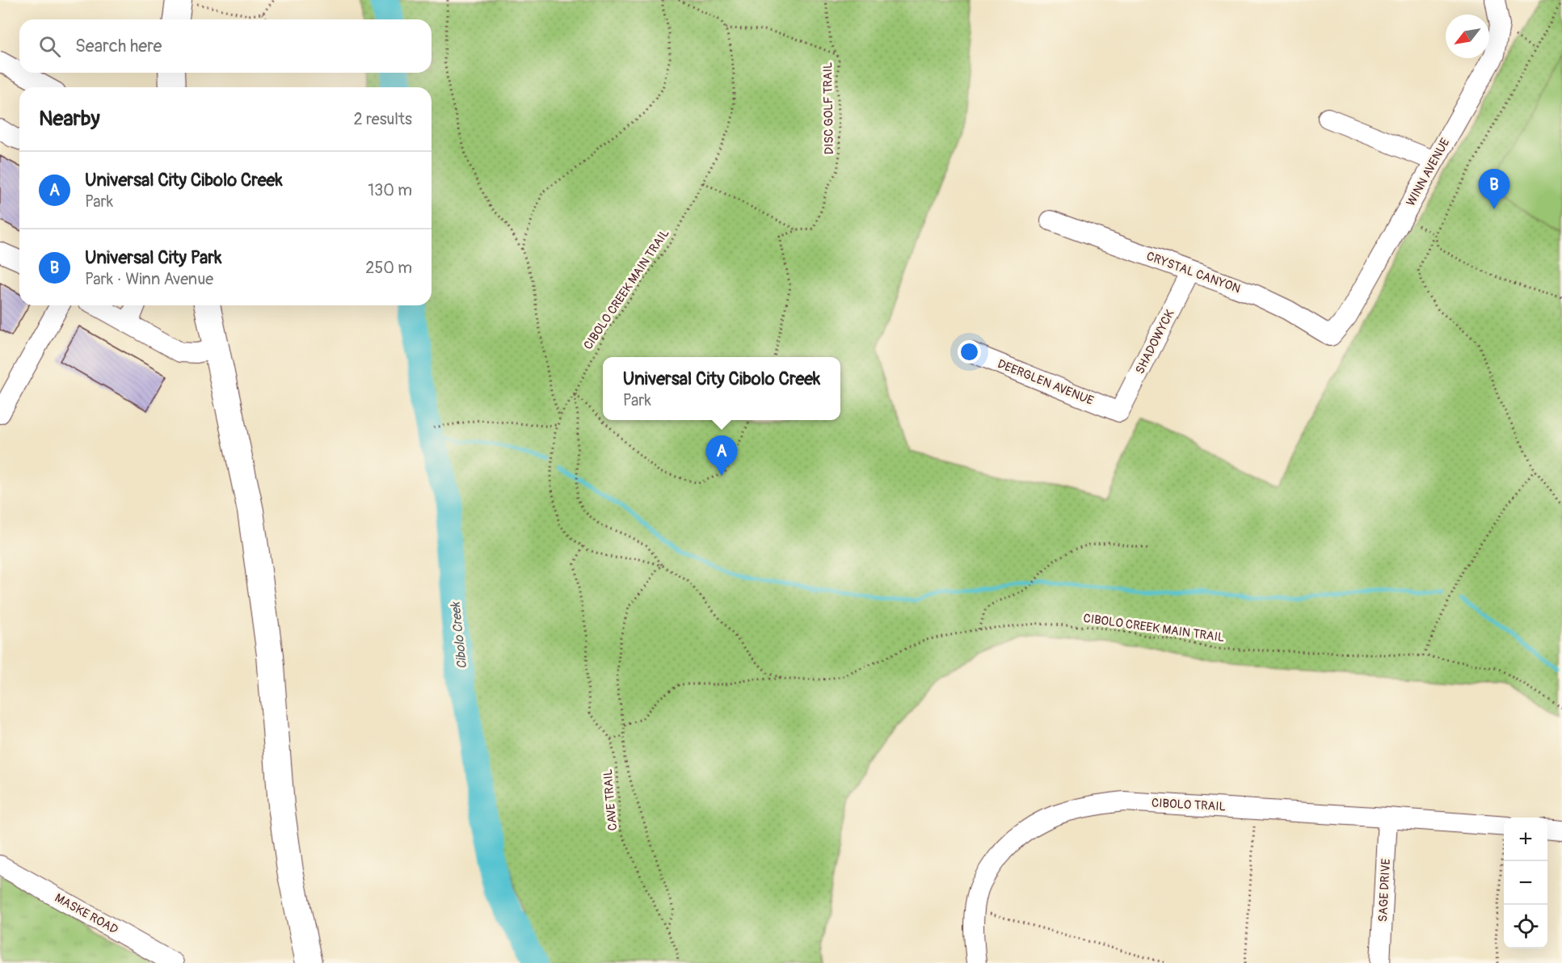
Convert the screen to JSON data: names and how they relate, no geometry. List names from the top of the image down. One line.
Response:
{"streets":{"street":["WINN AVENUE","CRYSTAL CANYON","SHADOWYCK","DEERGLEN AVENUE","CIBOLO TRAIL","SAGE DRIVE","MASKE ROAD"],"path":["DISC GOLF TRAIL","CIBOLO CREEK MAIN TRAIL","CAVE TRAIL"]},"crossings":[["DISC GOLF TRAIL","CIBOLO CREEK MAIN TRAIL"],["WINN AVENUE","CRYSTAL CANYON"],["CRYSTAL CANYON","SHADOWYCK"],["CIBOLO CREEK MAIN TRAIL","CAVE TRAIL"],["SHADOWYCK","DEERGLEN AVENUE"],["CIBOLO TRAIL","SAGE DRIVE"]],"water":["Cibolo Creek"],"north":"bottom left","page":{"search":"Search here","heading":["Nearby","2 results"],"list":[{"mark":"A","name":"Universal City Cibolo Creek","note":"Park","value":"130 m"},{"mark":"B","name":"Universal City Park","note":"Park · Winn Avenue","value":"250 m"}],"pins":["B","A"],"popup":["Universal City Cibolo Creek","Park"],"map_buttons":["+","−"]}}
